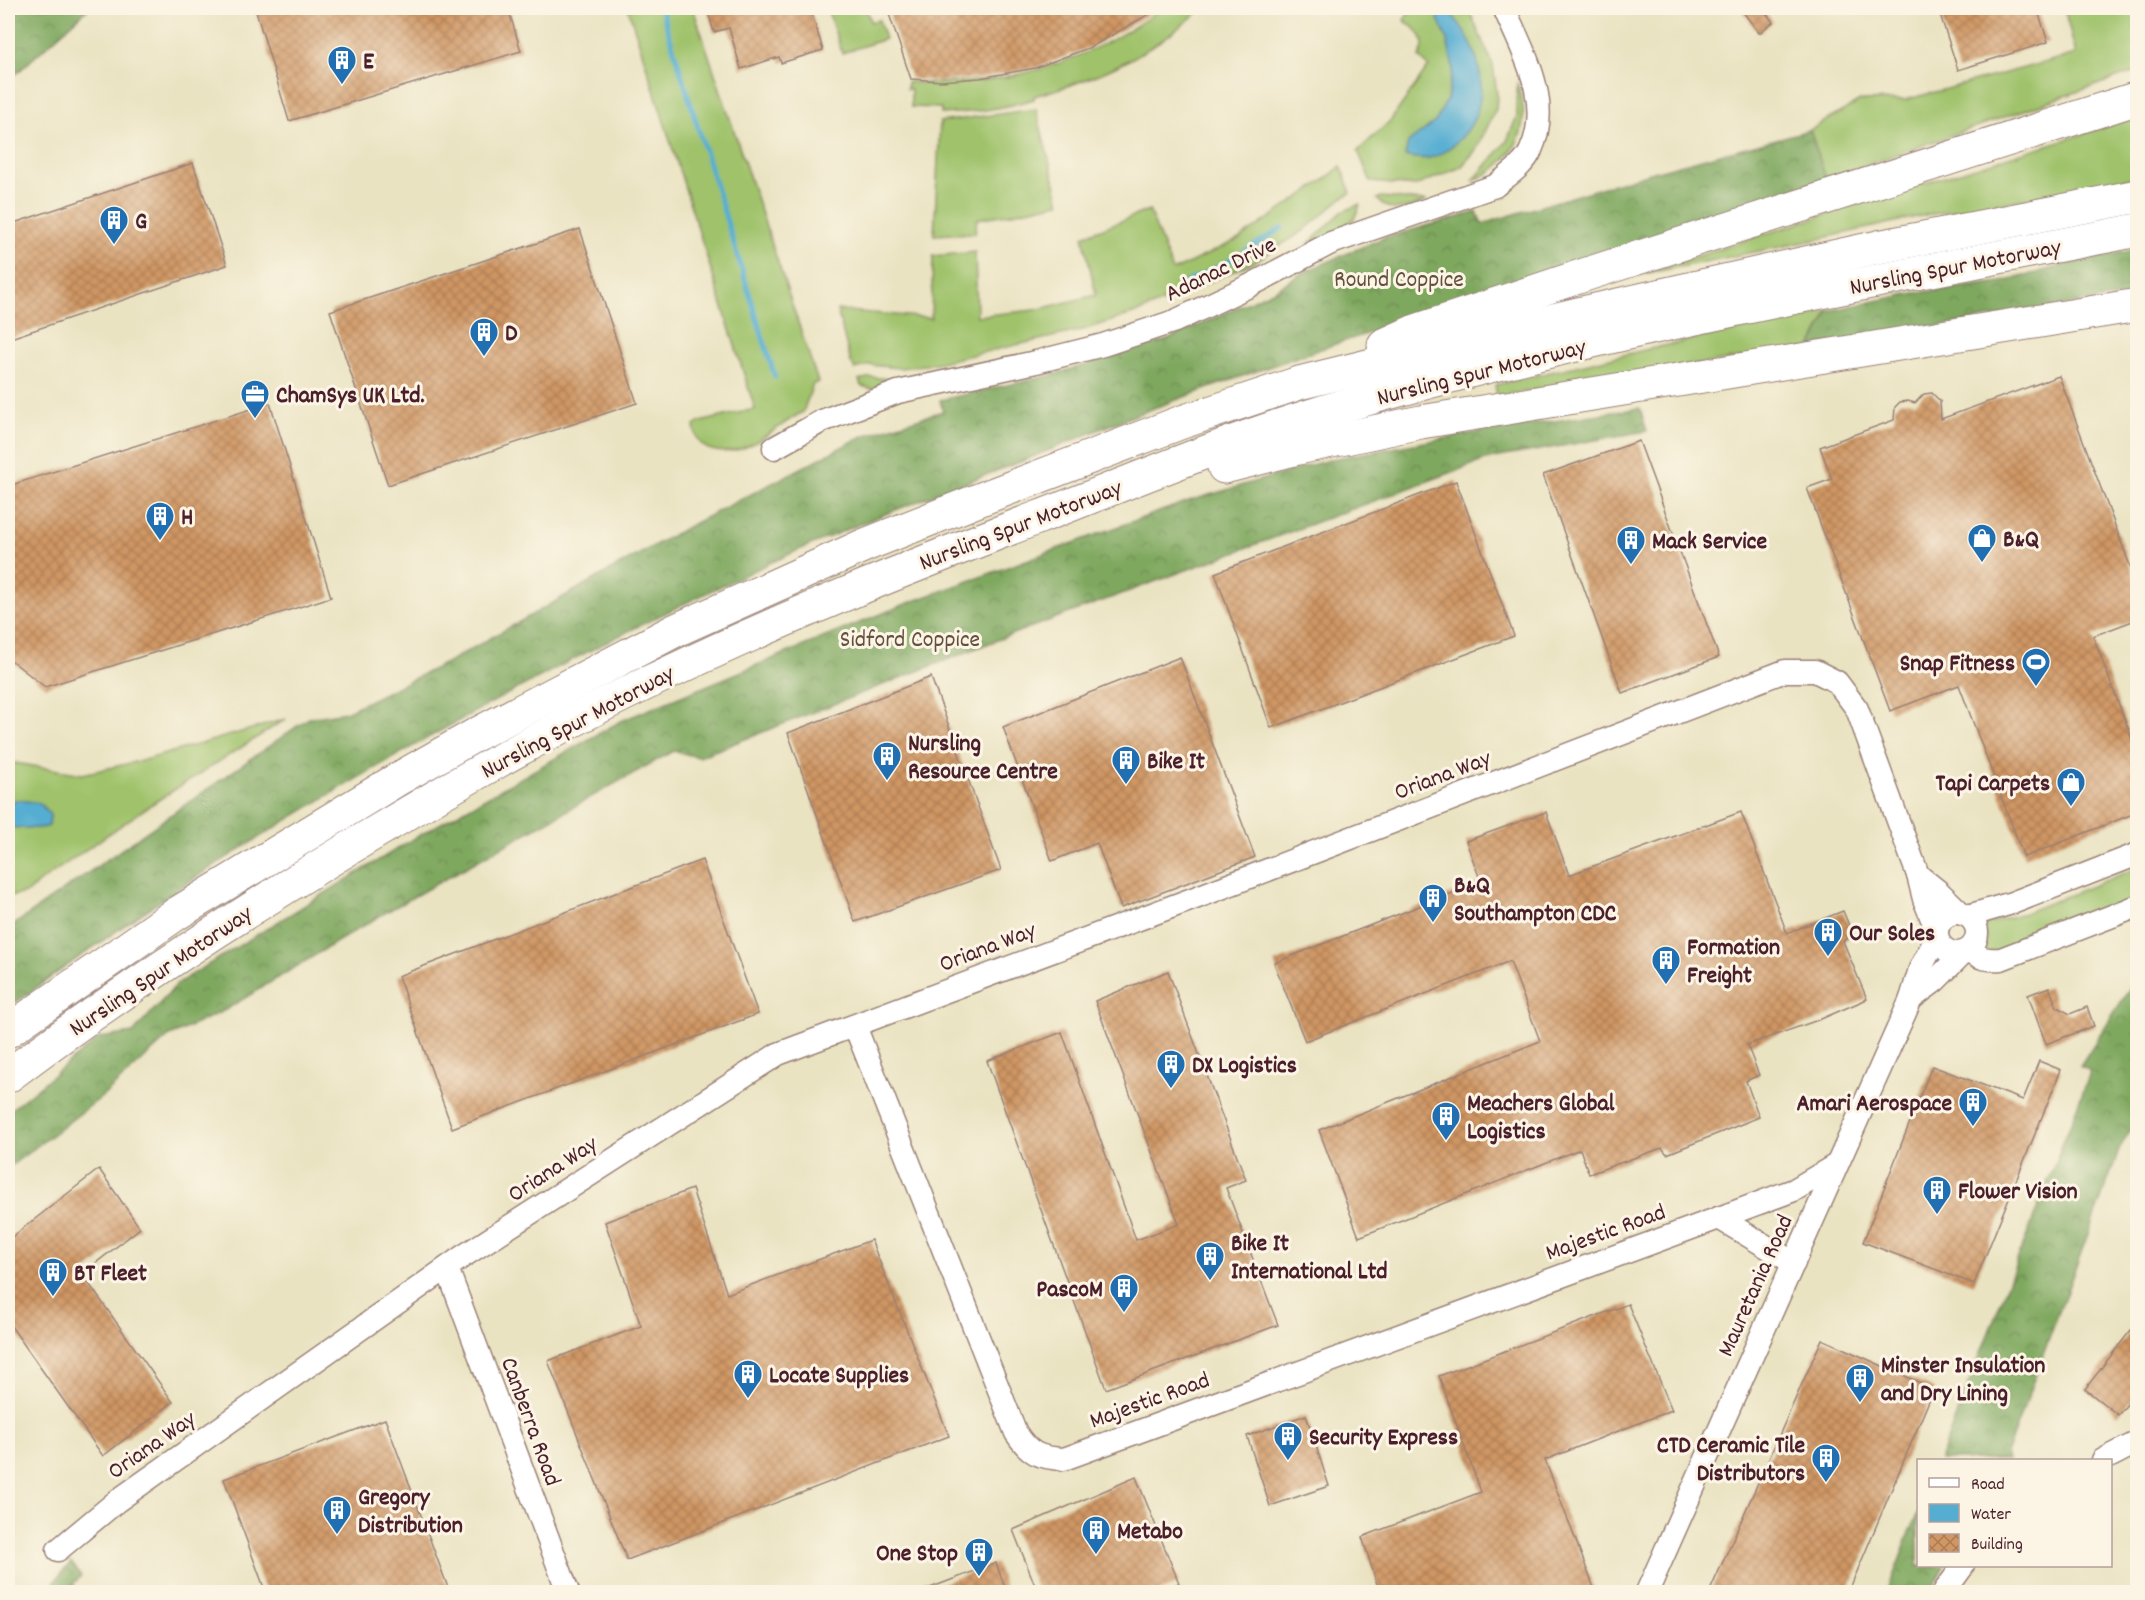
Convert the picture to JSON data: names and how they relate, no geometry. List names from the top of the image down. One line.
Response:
{"streets":{"highway":["Nursling Spur Motorway"],"street":["Adanac Drive","Oriana Way","Majestic Road","Mauretania Road","Canberra Road"]},"crossings":[["Oriana Way","Majestic Road"],["Oriana Way","Mauretania Road"],["Oriana Way","Canberra Road"],["Majestic Road","Mauretania Road"]],"parks":["Round Coppice","Sidford Coppice"],"places":{"building":["E","G","D","H","Mack Service","Nursling Resource Centre","Bike It","B&Q Southampton CDC","Our Soles","Formation Freight","DX Logistics","Amari Aerospace","Meachers Global Logistics","Flower Vision","Bike It International Ltd","BT Fleet","PascoM","Locate Supplies","Minster Insulation and Dry Lining","Security Express","CTD Ceramic Tile Distributors","Gregory Distribution","Metabo","One Stop"],"office":["ChamSys UK Ltd."],"shop":["B&Q","Tapi Carpets"],"sports":["Snap Fitness"]},"legend":["Road","Water","Building"]}
